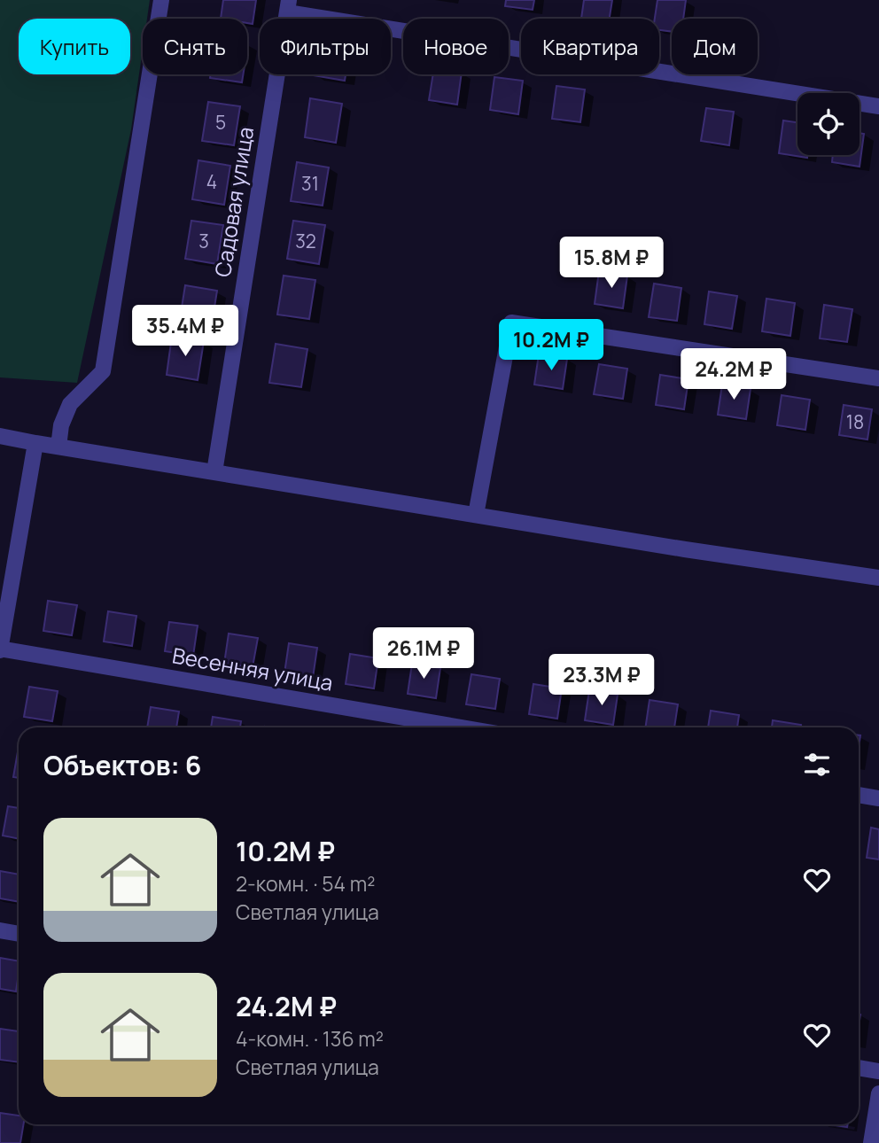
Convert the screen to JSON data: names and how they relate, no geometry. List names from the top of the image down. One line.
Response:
{"streets":{"street":["Садовая улица","Весенняя улица"]},"house_numbers":["5","4","31","3","32","18"],"page":{"chip":["Купить","Снять","Фильтры","Новое","Квартира","Дом"],"price":["15.8M ₽","35.4M ₽","10.2M ₽","24.2M ₽","26.1M ₽","23.3M ₽"],"heading":"Объектов: 6","list":[{"name":"10.2M ₽","note":"2-комн. · 54 m² · Светлая улица"},{"name":"24.2M ₽","note":"4-комн. · 136 m² · Светлая улица"}]}}
